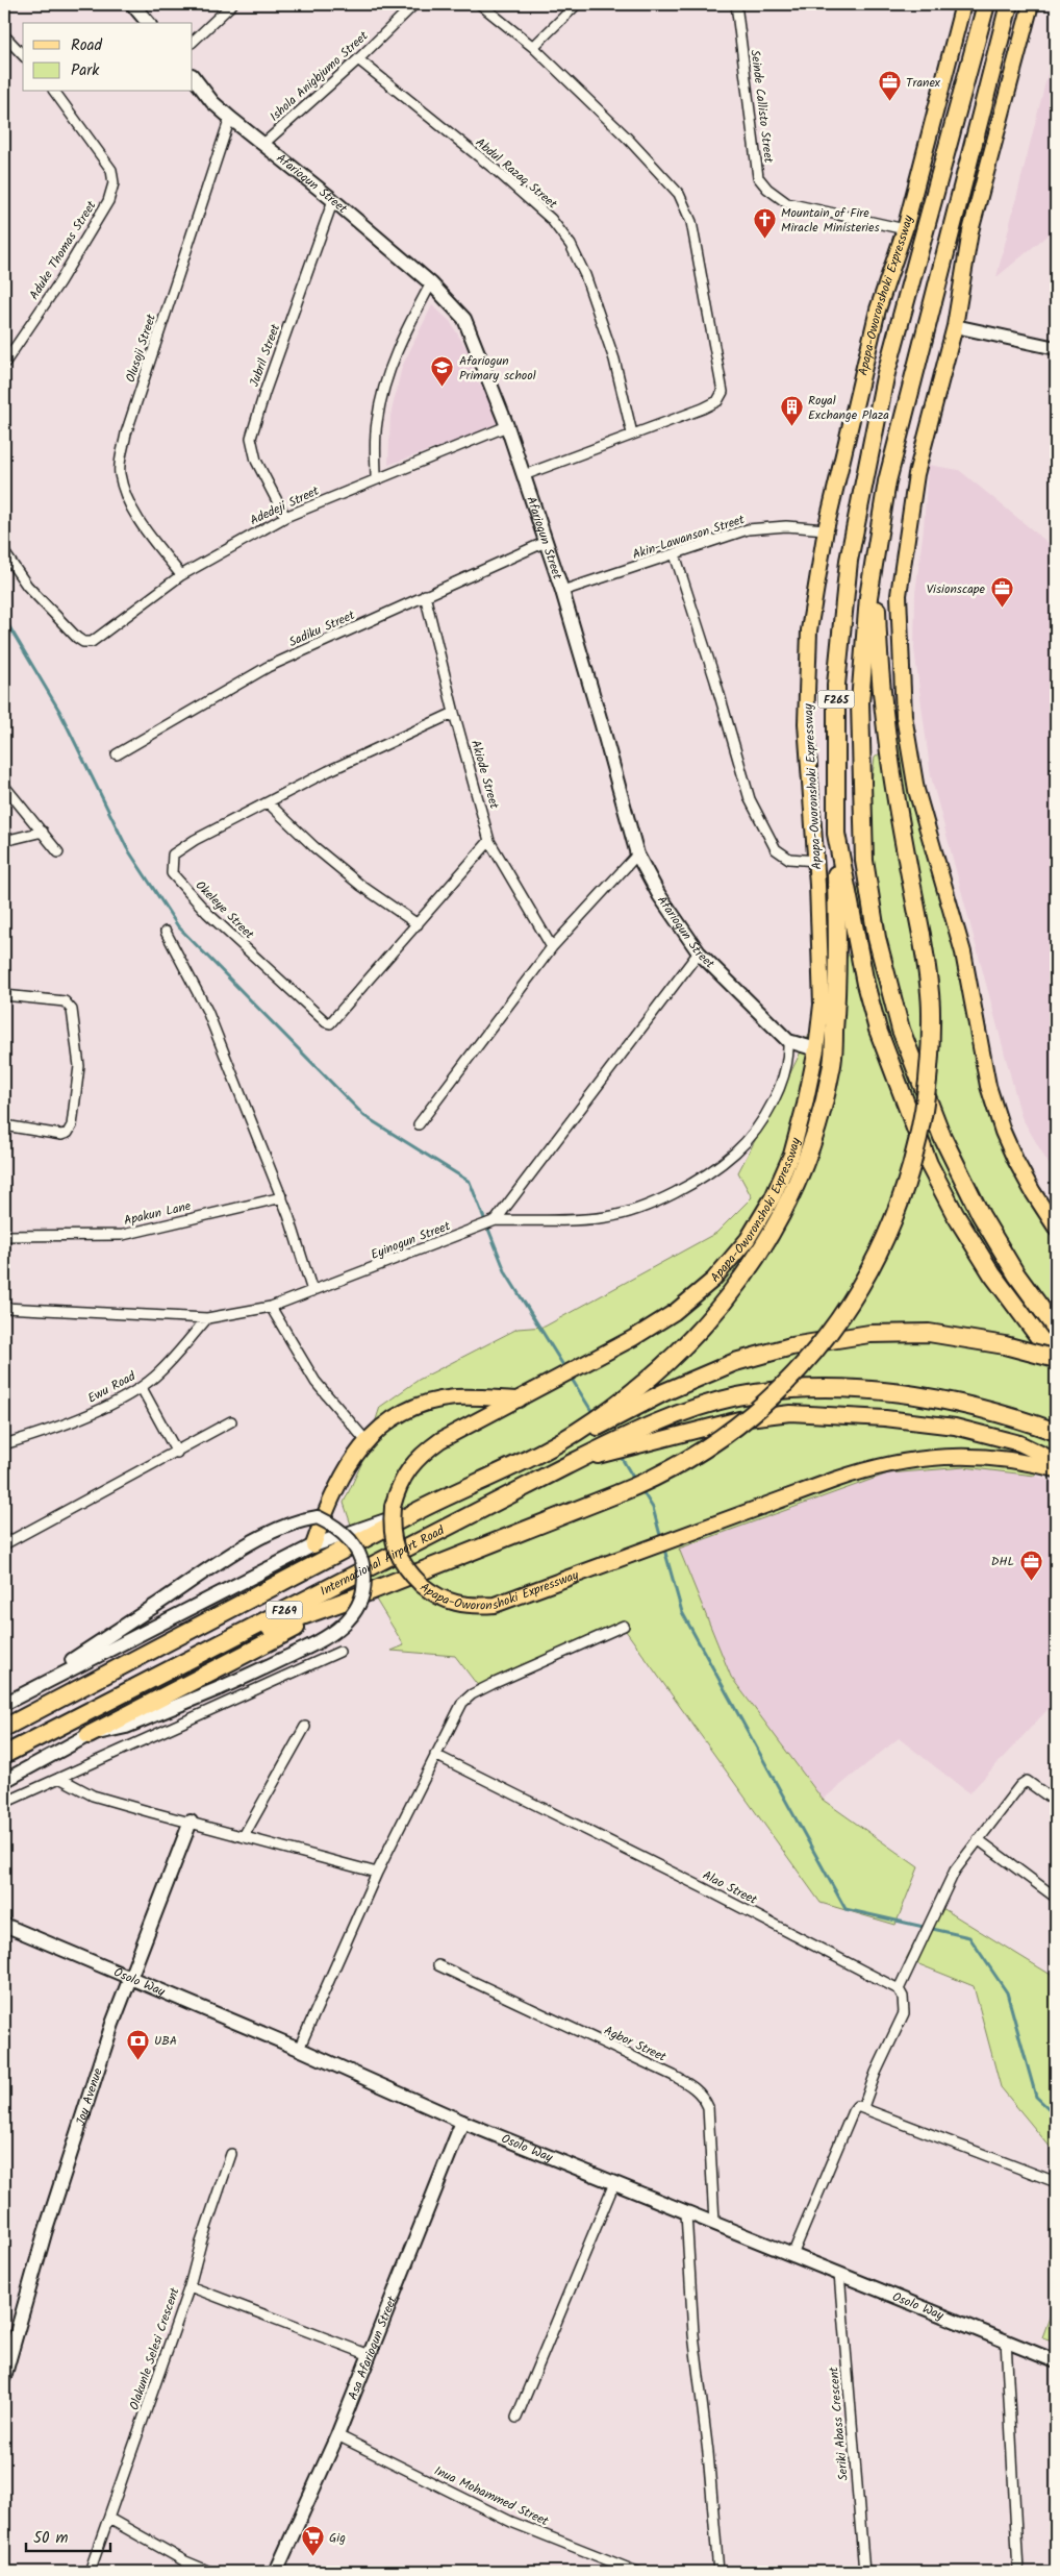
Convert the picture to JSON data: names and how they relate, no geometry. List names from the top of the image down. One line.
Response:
{"streets":{"highway":["Apapa-Oworonshoki Expressway","F265","International Airport Road","F269"],"main road":["Afariogun Street","Osolo Way","Joy Avenue","Asa Afariogun Street"],"street":["Ishola Anigbjumo Street","Seinde Callisto Street","Abdul Razaq Street","Aduke Thomas Street","Olusoji Street","Jubril Street","Adedeji Street","Akin-Lawanson Street","Sadiku Street","Akiode Street","Okeleye Street","Apakun Lane","Eyinogun Street","Ewu Road","Alao Street","Agbor Street","Olakunle Selesi Crescent","Seriki Abass Crescent","Inua Mohammed Street"]},"crossings":[["Ishola Anigbjumo Street","Abdul Razaq Street"],["Ishola Anigbjumo Street","Afariogun Street"],["Seinde Callisto Street","Apapa-Oworonshoki Expressway"],["Afariogun Street","Apapa-Oworonshoki Expressway"],["Afariogun Street","Olusoji Street"],["Afariogun Street","Jubril Street"],["Afariogun Street","Adedeji Street"],["Afariogun Street","Akin-Lawanson Street"],["Afariogun Street","Sadiku Street"],["Apapa-Oworonshoki Expressway","Akin-Lawanson Street"],["Olusoji Street","Adedeji Street"],["Jubril Street","Adedeji Street"],["Sadiku Street","Akiode Street"],["Akiode Street","Okeleye Street"],["Eyinogun Street","Ewu Road"],["Osolo Way","Agbor Street"],["Osolo Way","Joy Avenue"],["Osolo Way","Asa Afariogun Street"],["Osolo Way","Seriki Abass Crescent"],["Asa Afariogun Street","Olakunle Selesi Crescent"],["Asa Afariogun Street","Inua Mohammed Street"]],"places":{"office":["Tranex","Visionscape","DHL"],"church":["Mountain of Fire Miracle Ministeries"],"school or university":["Afariogun Primary school"],"building":["Royal Exchange Plaza"],"bank":["UBA"],"supermarket":["Gig"]},"legend":["Road","Park"],"scale_bar":"50 m"}
